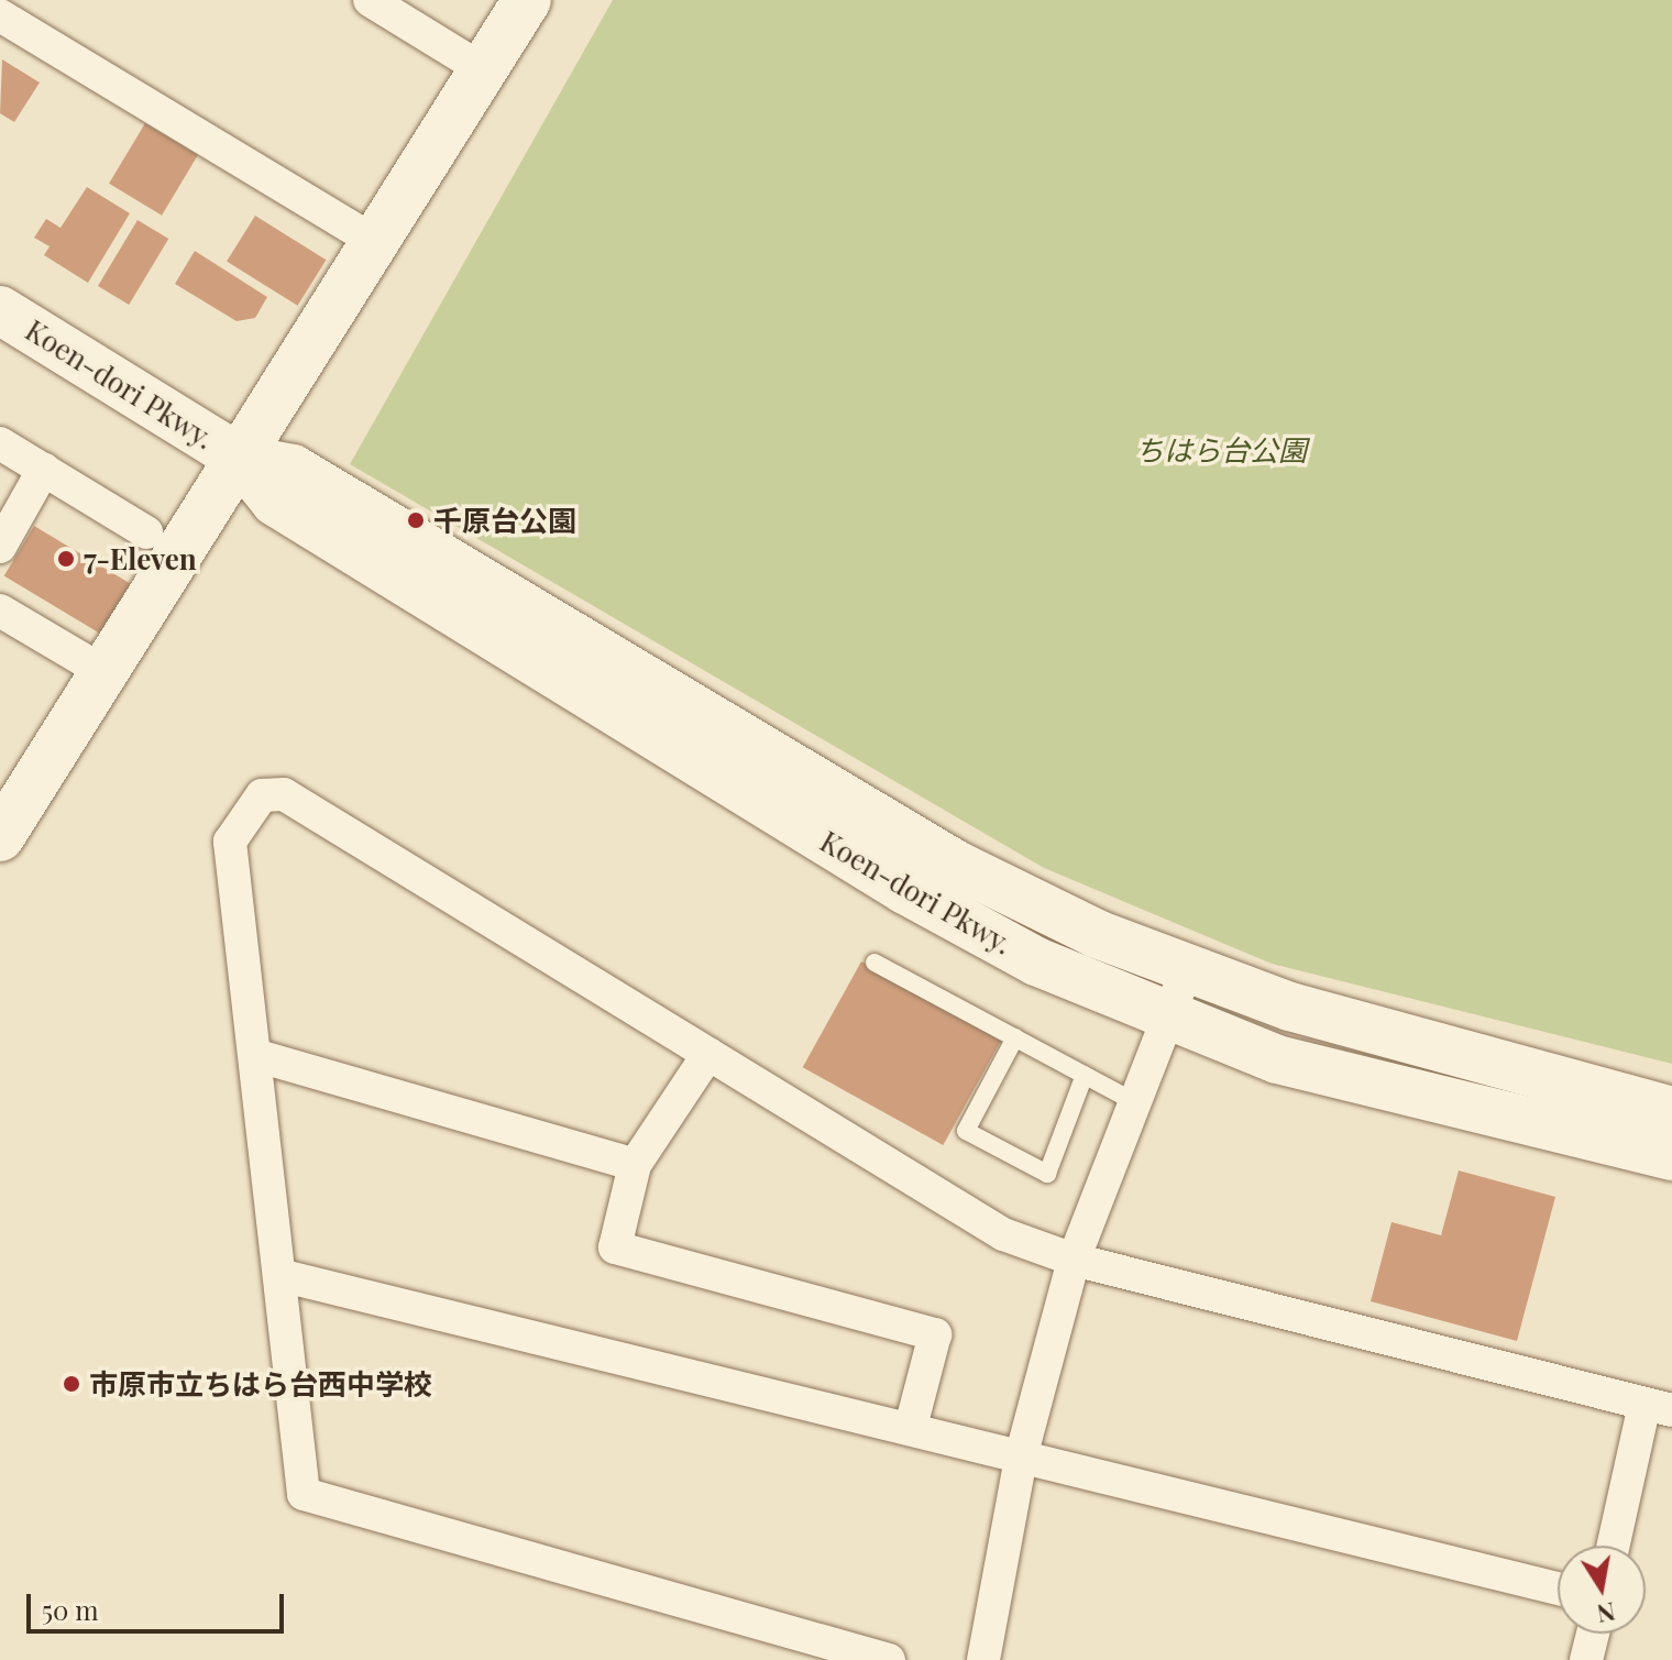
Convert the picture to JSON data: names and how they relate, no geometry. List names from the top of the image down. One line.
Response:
{"streets":{"street":["Koen-dori Pkwy."]},"parks":["ちはら台公園"],"places":["千原台公園","7-Eleven","市原市立ちはら台西中学校"],"scale_bar":"50 m","north":"bottom"}
